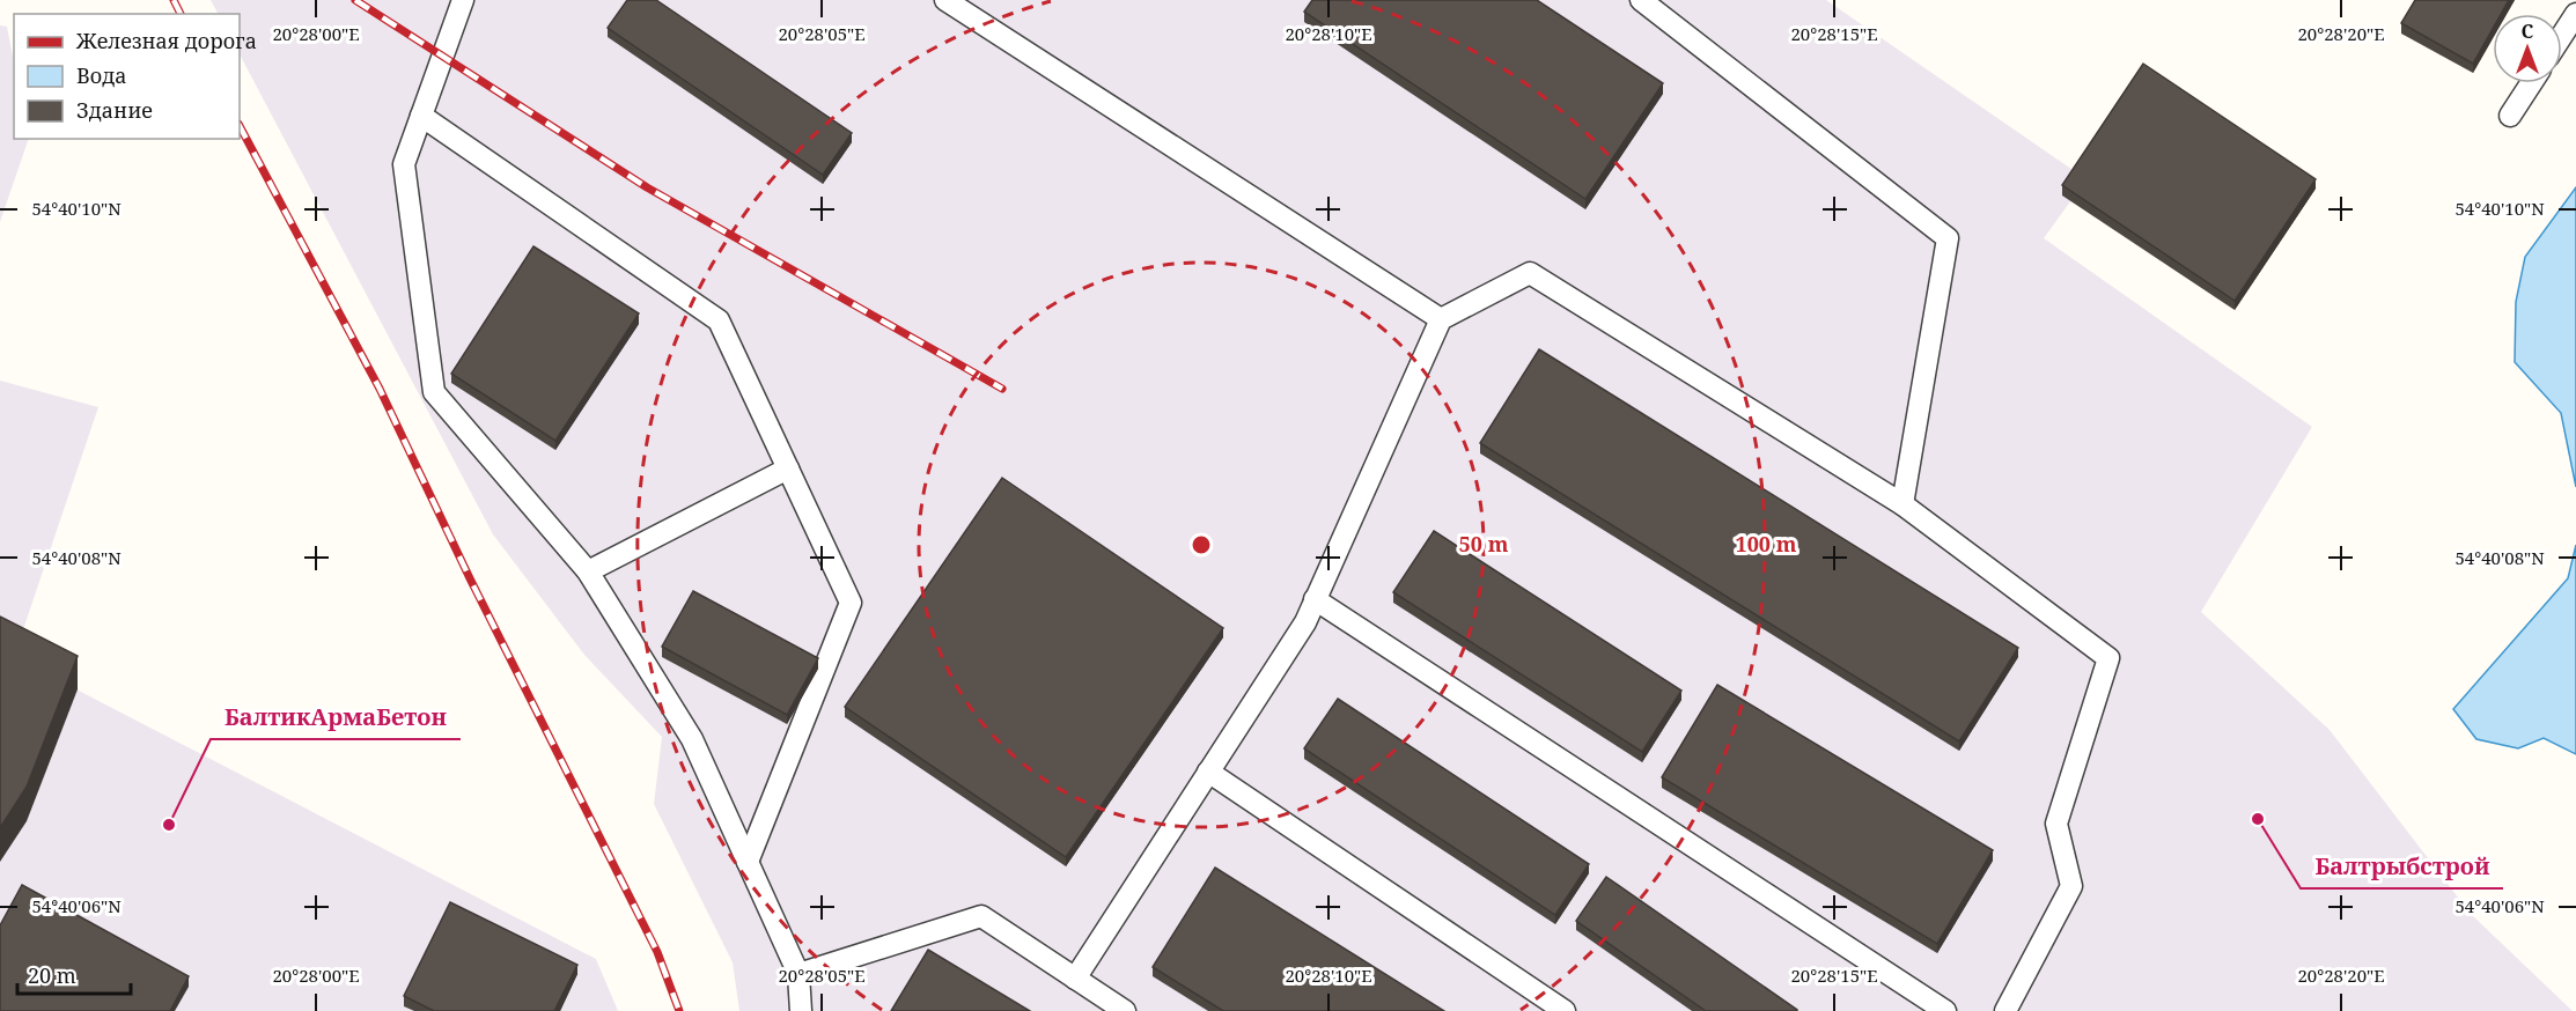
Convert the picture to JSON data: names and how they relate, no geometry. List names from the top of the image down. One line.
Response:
{"places":["Балтрыбстрой","БалтикАрмаБетон"],"legend":["Железная дорога","Вода","Здание"],"scale_bar":"20 m","north":"top","coordinates":["20°28'00\"E","20°28'05\"E","20°28'10\"E","20°28'15\"E","20°28'20\"E","54°40'10\"N","54°40'08\"N","54°40'06\"N"],"rings":["50 m","100 m"]}
